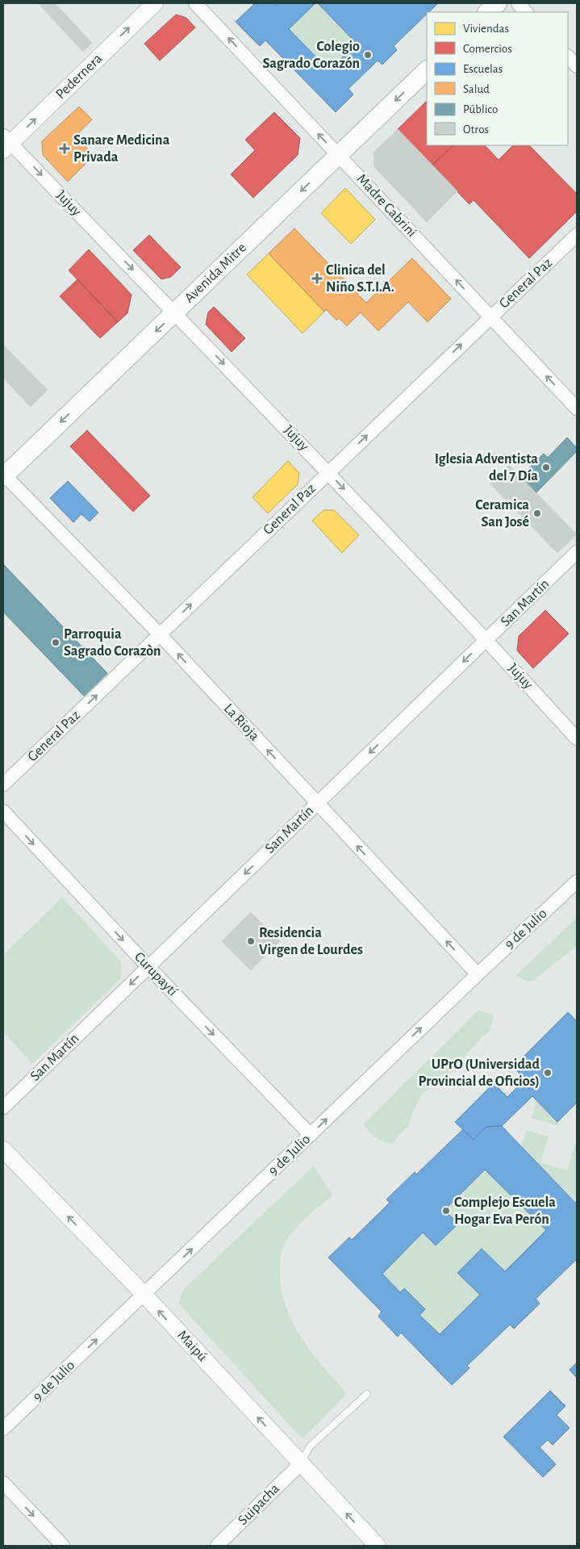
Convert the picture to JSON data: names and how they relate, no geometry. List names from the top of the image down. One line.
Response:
{"streets":{"main road":["Avenida Mitre"],"street":["Pedernera","Jujuy","Madre Cabrini","General Paz","San Martín","La Rioja","9 de Julio","Curupaytí","Maipú","Suipacha"]},"crossings":[["Pedernera","Jujuy"],["Jujuy","Avenida Mitre"],["Jujuy","General Paz"],["Jujuy","San Martín"],["Madre Cabrini","Avenida Mitre"],["Madre Cabrini","General Paz"],["Avenida Mitre","La Rioja"],["General Paz","La Rioja"],["San Martín","La Rioja"],["San Martín","Curupaytí"],["La Rioja","9 de Julio"],["9 de Julio","Curupaytí"],["9 de Julio","Maipú"],["Maipú","Suipacha"]],"one_way":["Pedernera","Jujuy","Madre Cabrini","Avenida Mitre","General Paz","San Martín","La Rioja","9 de Julio","Curupaytí","Maipú"],"places":{"other":["Colegio Sagrado Corazón","Iglesia Adventista del 7 Día","Ceramica San José","Parroquia Sagrado Corazòn","Residencia Virgen de Lourdes","UPrO (Universidad Provincial de Oficios)","Complejo Escuela Hogar Eva Perón"],"health":["Sanare Medicina Privada","Clinica del Niño S.T.I.A."]},"legend":["Viviendas","Comercios","Escuelas","Salud","Público","Otros"]}
